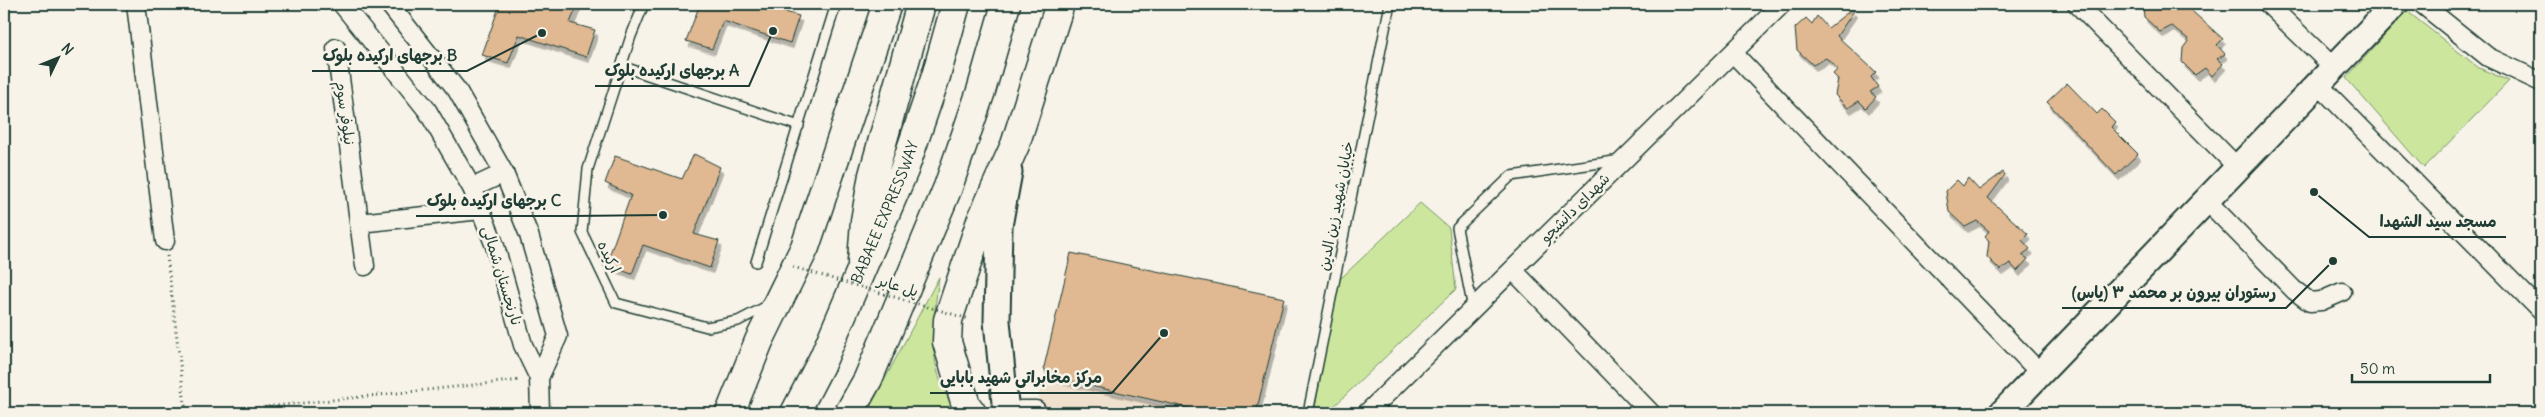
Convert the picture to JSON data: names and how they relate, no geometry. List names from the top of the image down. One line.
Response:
{"streets":{"main road":["BABAEE EXPRESSWAY"],"street":["نیلوفر سوم","شهدای دانشجو","نارنجستان شمالی"],"lane":["خیابان شهید زین الدین","ارکیده"],"path":["پل عابر"]},"places":["برجهای ارکیده بلوک A","برجهای ارکیده بلوک B","مسجد سید الشهدا","برجهای ارکیده بلوک C","رستوران بیرون بر محمد ۳ (یاس)","مرکز مخابراتی شهید بابایی"],"scale_bar":"50 m","north":"top right"}
